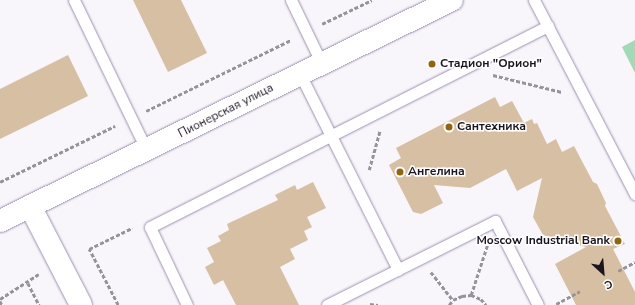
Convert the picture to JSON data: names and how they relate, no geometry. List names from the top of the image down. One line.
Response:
{"streets":{"street":["Пионерская улица"]},"places":["Стадион \"Орион\"","Сантехника","Ангелина","Moscow Industrial Bank"],"north":"bottom right"}
